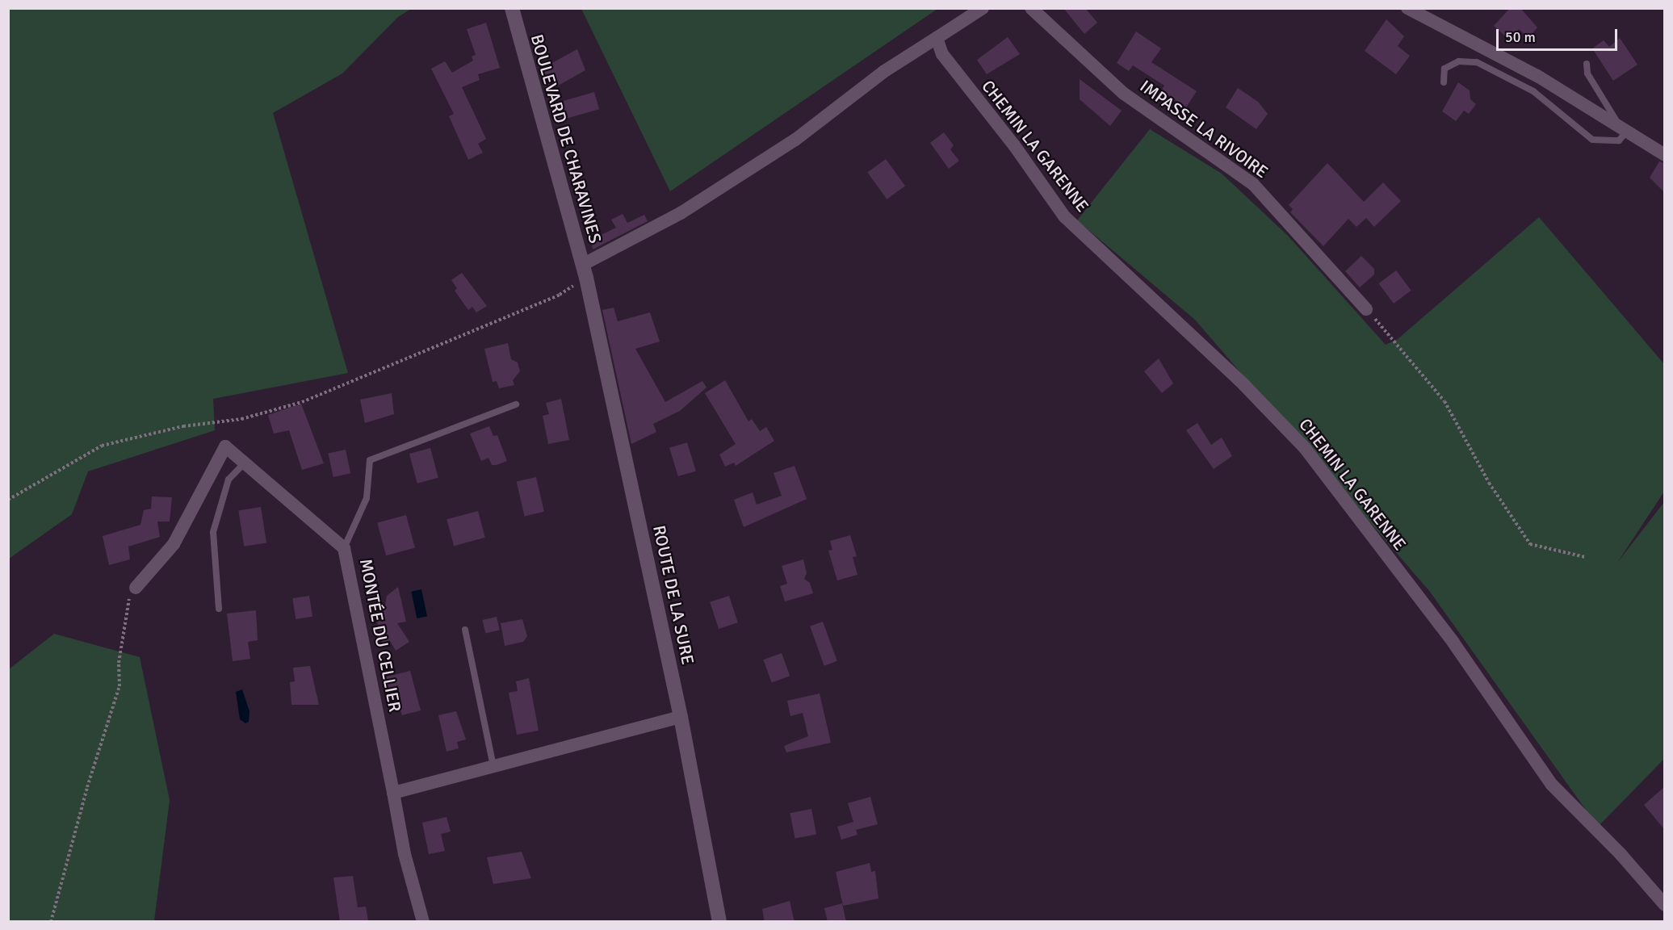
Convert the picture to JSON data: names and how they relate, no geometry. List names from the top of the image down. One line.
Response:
{"streets":{"main road":["BOULEVARD DE CHARAVINES","ROUTE DE LA SURE"],"street":["IMPASSE LA RIVOIRE","CHEMIN LA GARENNE","MONTÉE DU CELLIER"]},"crossings":[["BOULEVARD DE CHARAVINES","ROUTE DE LA SURE"]],"scale_bar":"50 m"}
